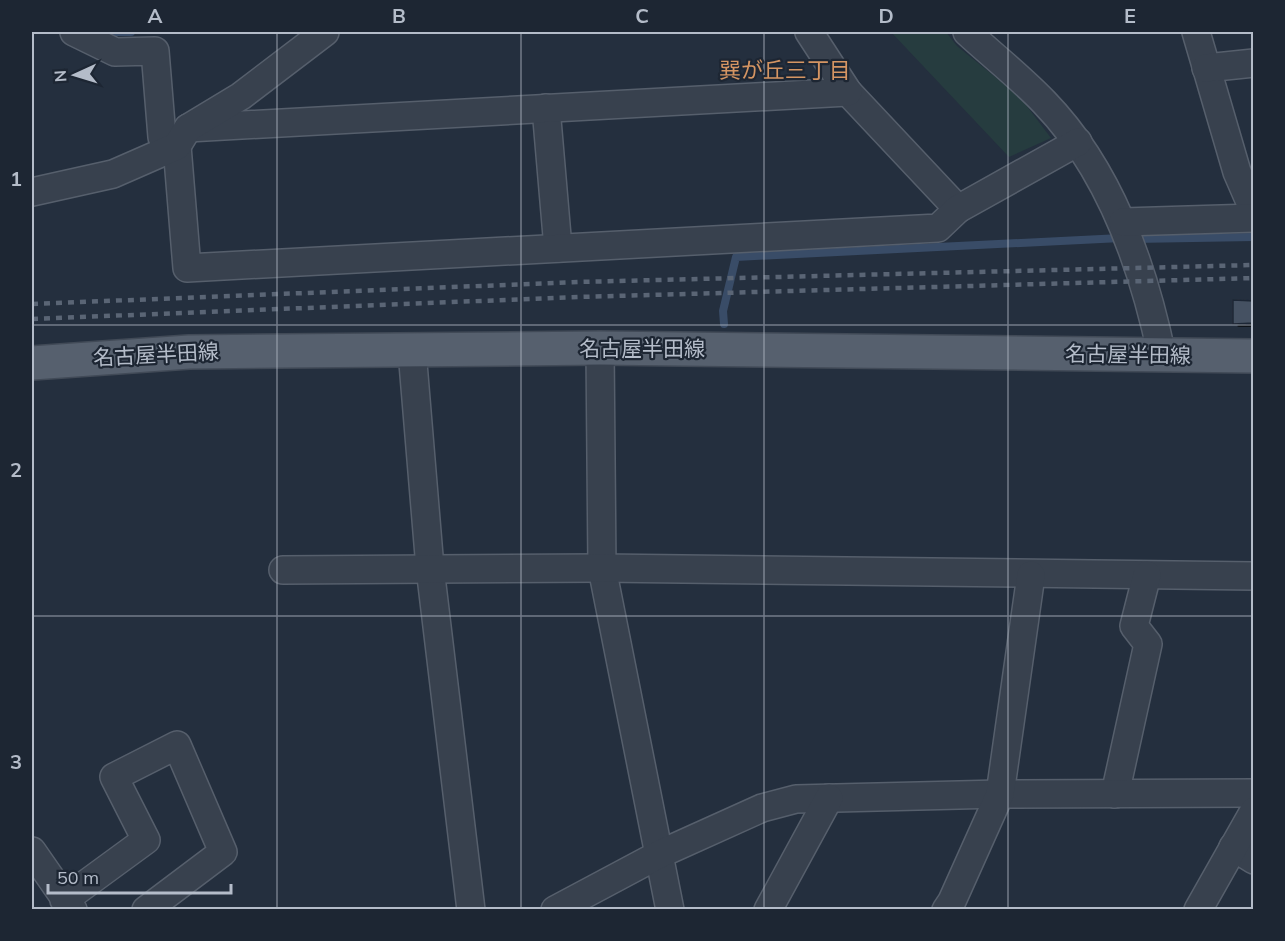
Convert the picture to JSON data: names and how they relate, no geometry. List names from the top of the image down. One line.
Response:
{"streets":{"main road":["名古屋半田線"]},"districts":["巽が丘三丁目"],"scale_bar":"50 m","north":"left","grid":{"columns":["A","B","C","D","E"],"rows":["1","2","3"]}}
